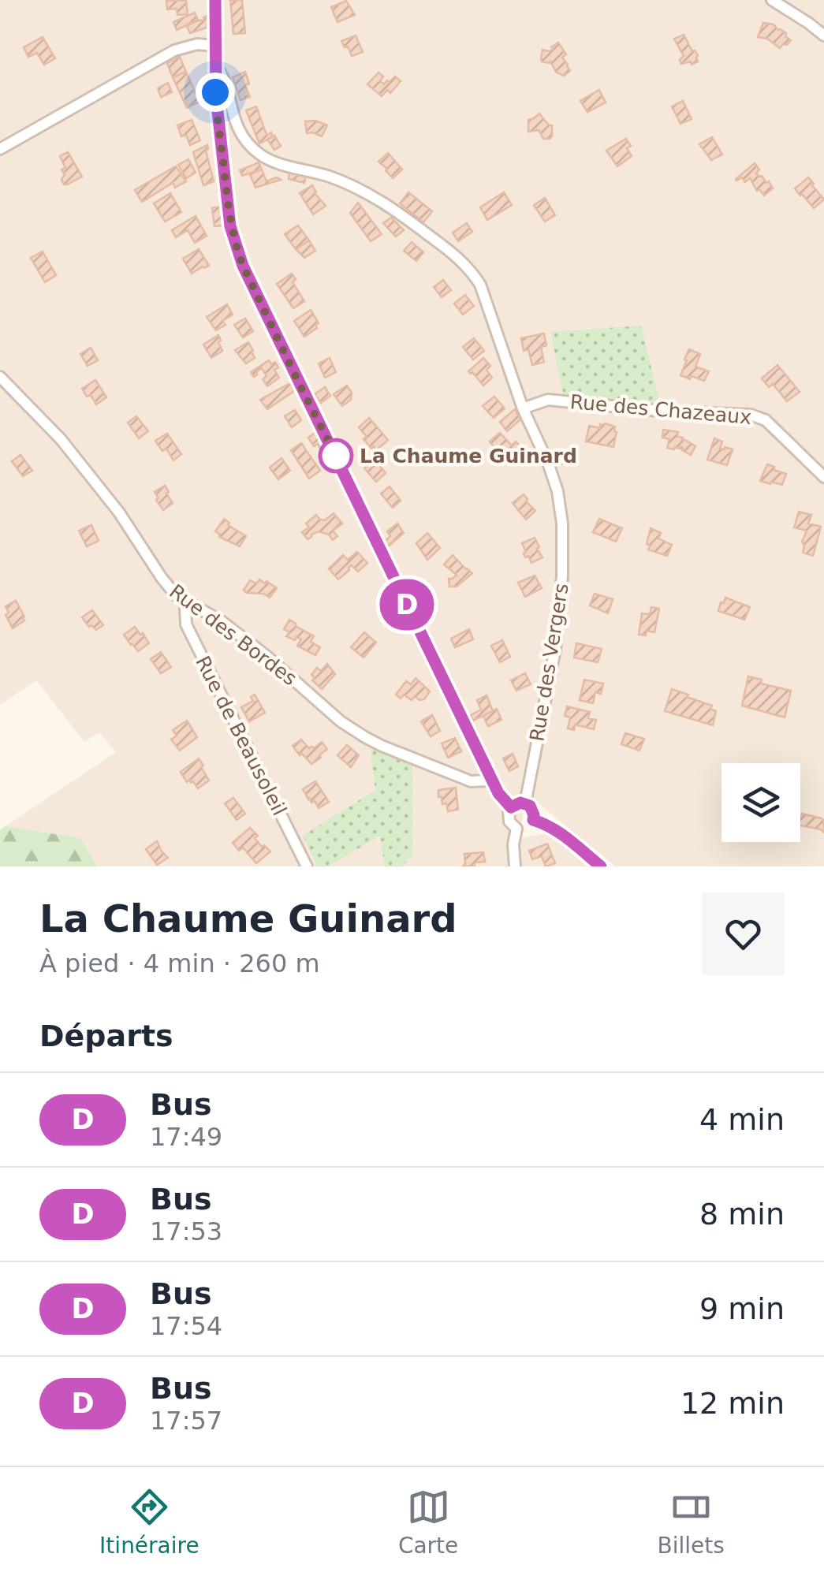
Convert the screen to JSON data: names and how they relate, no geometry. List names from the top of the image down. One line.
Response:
{"streets":{"street":["Rue des Chazeaux","Rue des Bordes","Rue des Vergers","Rue de Beausoleil"]},"crossings":[["Rue des Chazeaux","Rue des Vergers"],["Rue des Bordes","Rue de Beausoleil"]],"places":["La Chaume Guinard"],"lines":["bus line D"],"page":{"on_map":"D","heading":[["La Chaume Guinard","À pied · 4 min · 260 m"],"Départs"],"list":[{"mark":"D","name":"Bus","note":"17:49","value":"4 min"},{"mark":"D","name":"Bus","note":"17:53","value":"8 min"},{"mark":"D","name":"Bus","note":"17:54","value":"9 min"},{"mark":"D","name":"Bus","note":"17:57","value":"12 min"}],"tabs":["Itinéraire","Carte","Billets"]}}
